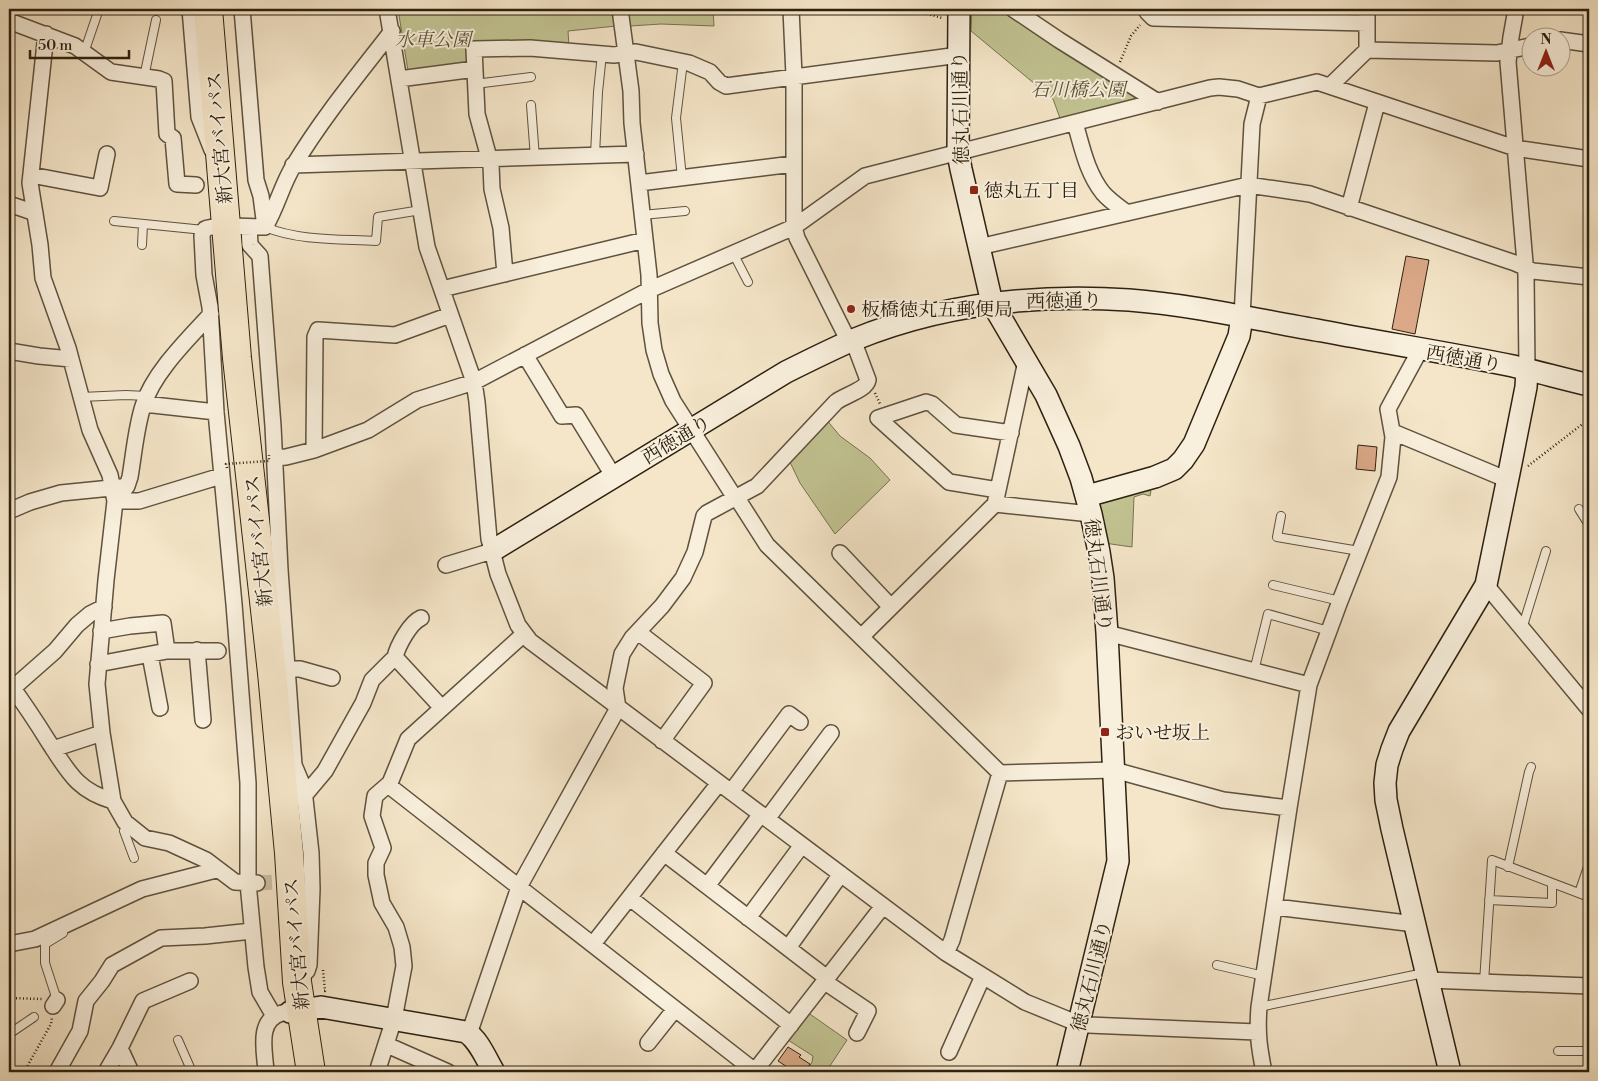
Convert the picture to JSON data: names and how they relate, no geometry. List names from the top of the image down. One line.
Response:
{"streets":{"highway":["新大宮バイパス"],"street":["徳丸石川通り","西徳通り"]},"crossings":[["徳丸石川通り","西徳通り"]],"parks":["水車公園","石川橋公園"],"places":{"transit":["徳丸五丁目","おいせ坂上"],"other":["板橋徳丸五郵便局"]},"scale_bar":"50 m","north":"top"}
